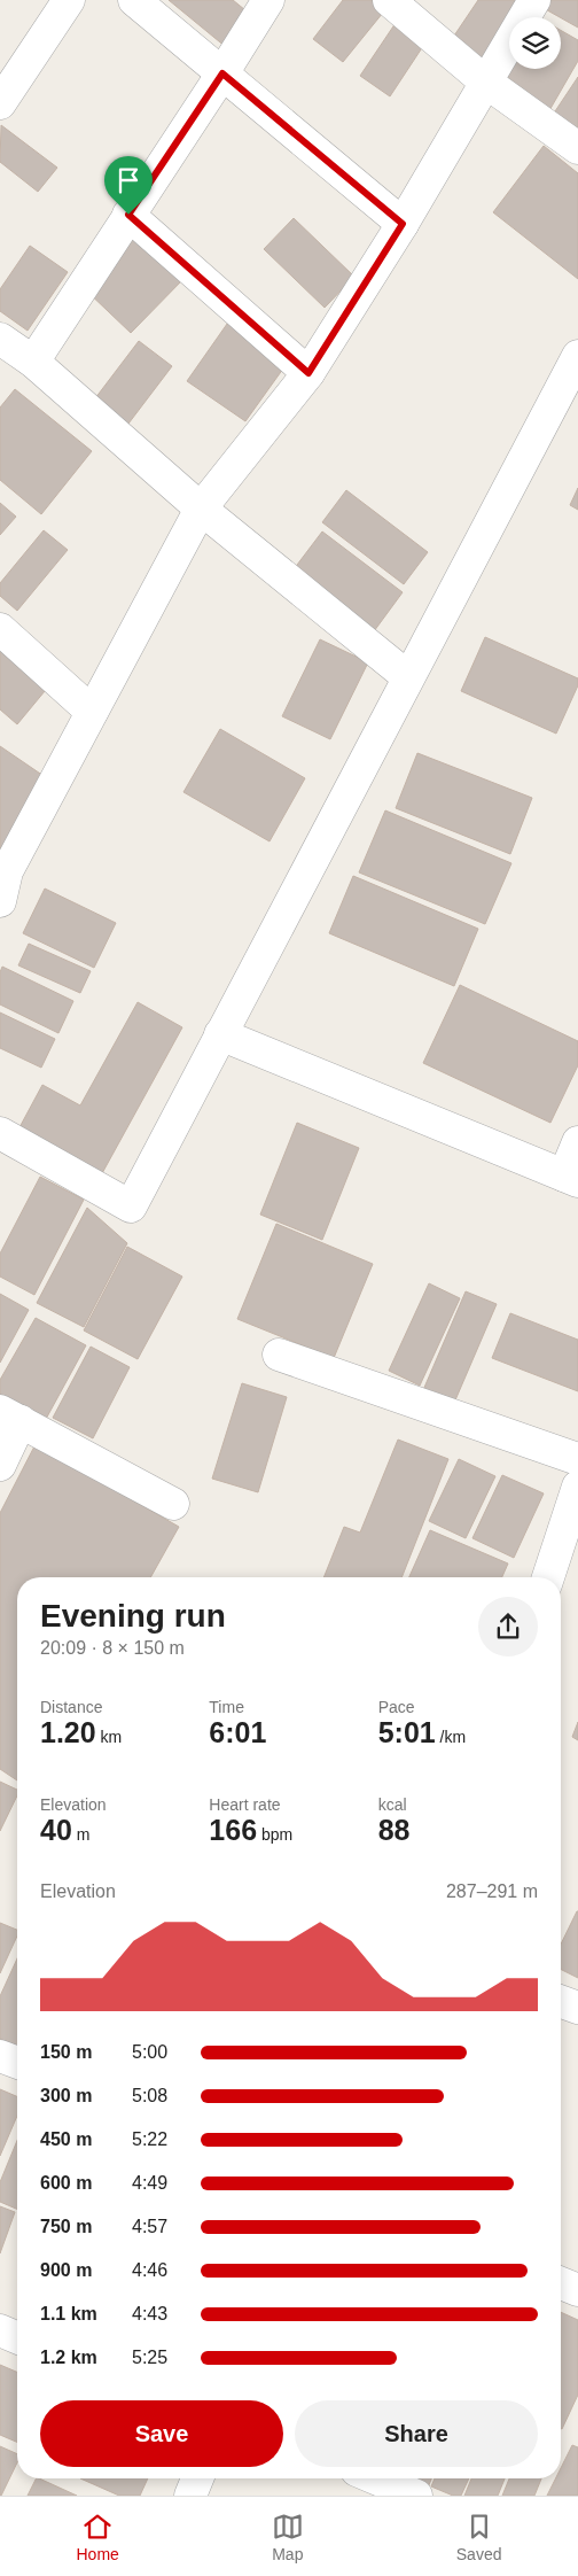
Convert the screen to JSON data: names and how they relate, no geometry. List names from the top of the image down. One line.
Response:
{"page":{"heading":["Evening run","20:09 · 8 × 150 m"],"stats":[["Distance","1.20 km"],["Time","6:01"],["Pace","5:01 /km"],["Elevation","40 m"],["Heart rate","166 bpm"],["kcal","88"]],"chart":["Elevation","287–291 m"],"list":[{"name":"150 m","note":"5:00"},{"name":"300 m","note":"5:08"},{"name":"450 m","note":"5:22"},{"name":"600 m","note":"4:49"},{"name":"750 m","note":"4:57"},{"name":"900 m","note":"4:46"},{"name":"1.1 km","note":"4:43"},{"name":"1.2 km","note":"5:25"}],"buttons":["Save","Share"],"tabs":["Home","Map","Saved"]}}
